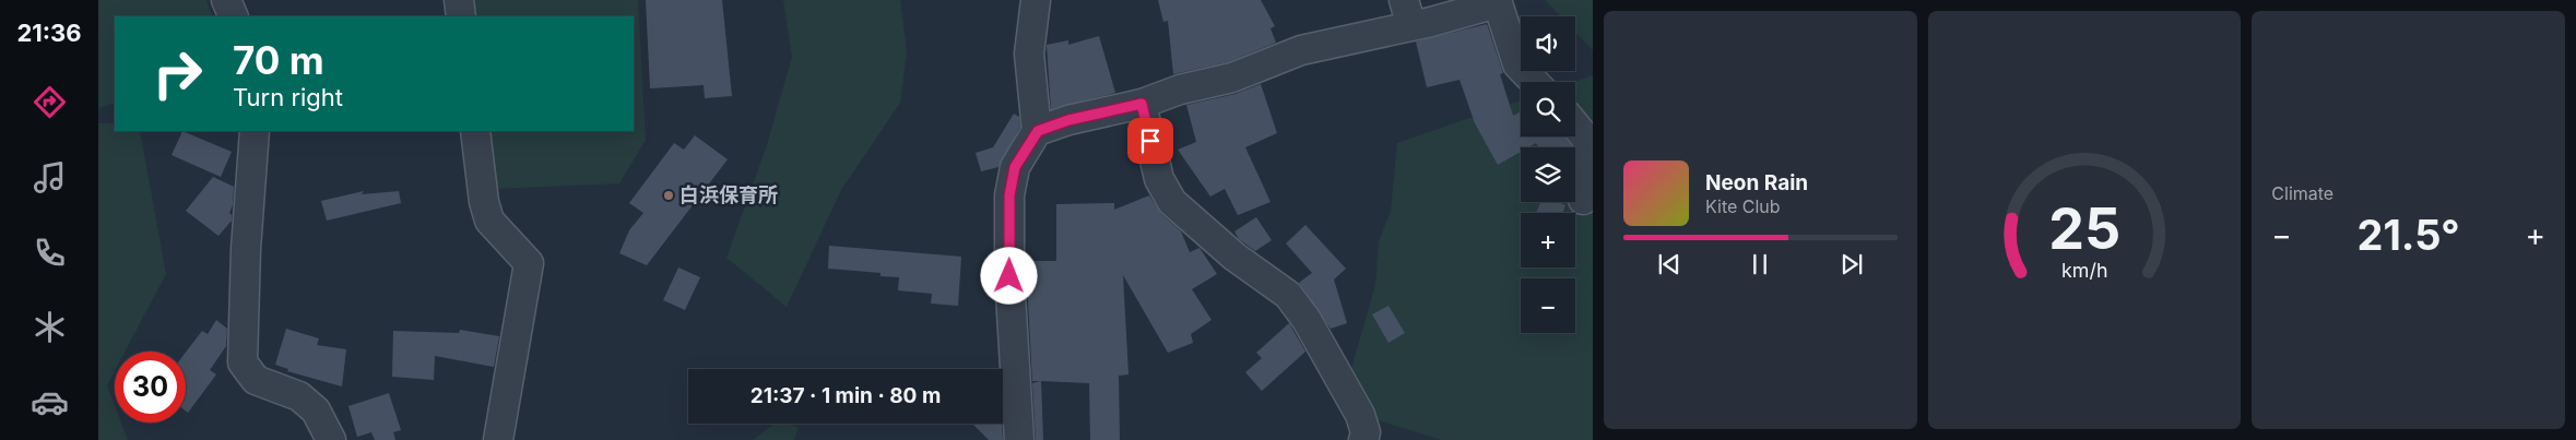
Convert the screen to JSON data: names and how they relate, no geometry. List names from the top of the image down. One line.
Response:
{"places":["白浜保育所"],"page":{"tabs":"21:36","tile":"Climate","map_buttons":["+","−"],"turn":["70 m","Turn right"],"song":["Neon Rain","Kite Club"],"heat":["−","21.5°","+"],"limit":"30","trip":"21:37 · 1 min · 80 m","gauge":["25","km/h"]}}
